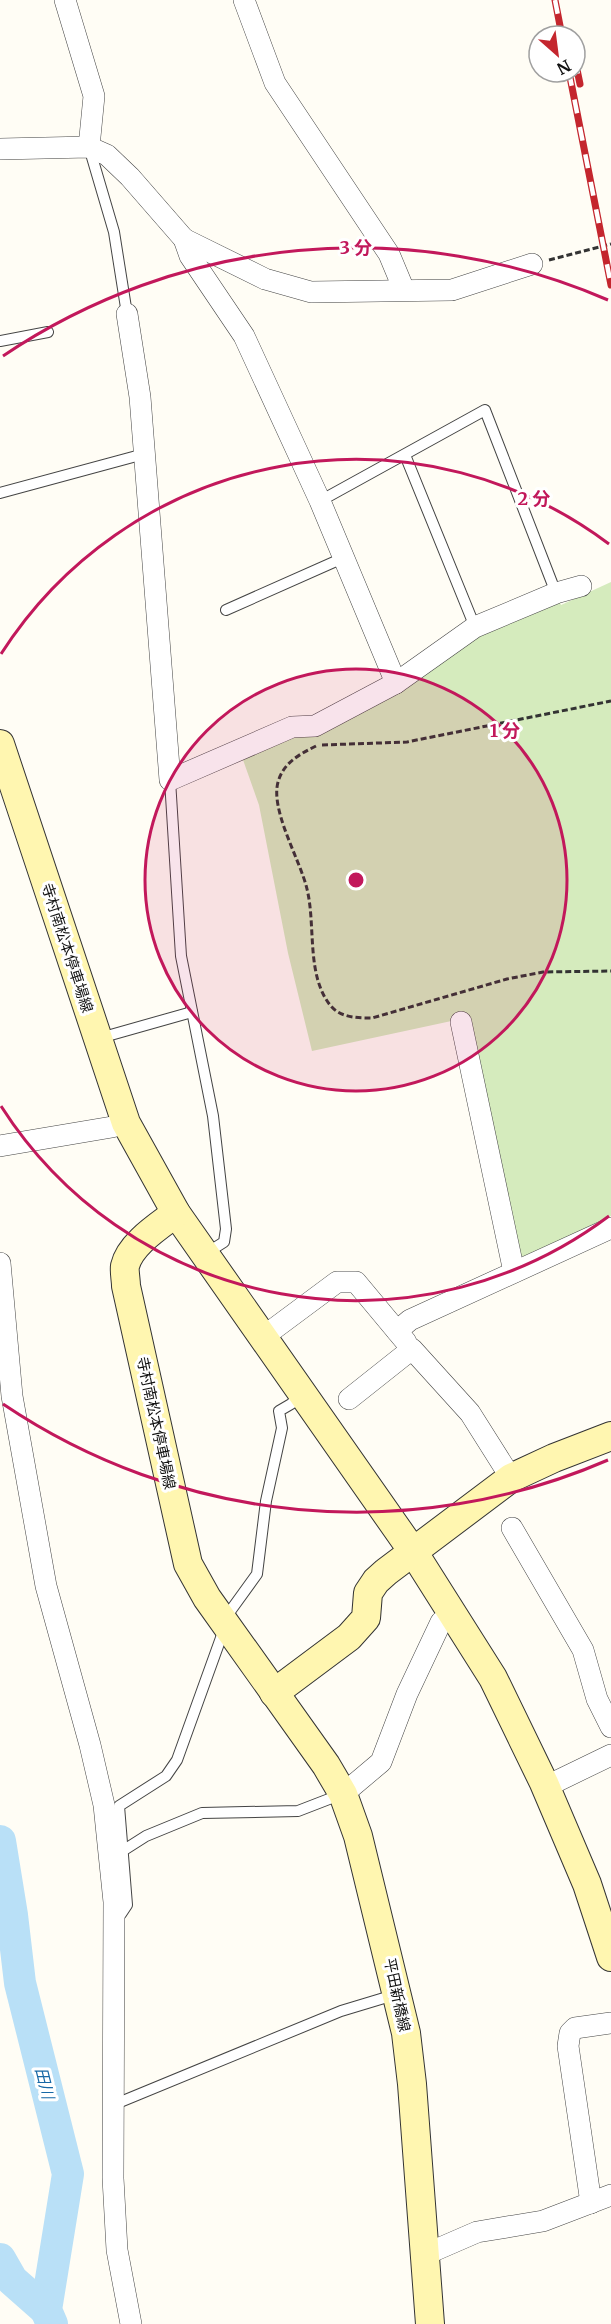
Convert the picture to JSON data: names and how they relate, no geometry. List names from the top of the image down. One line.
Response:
{"streets":{"main road":["寺村南松本停車場線","平田新橋線"]},"crossings":[["寺村南松本停車場線","平田新橋線"]],"water":["田川"],"north":"bottom right","rings":["3 分","2 分","1 分"]}
